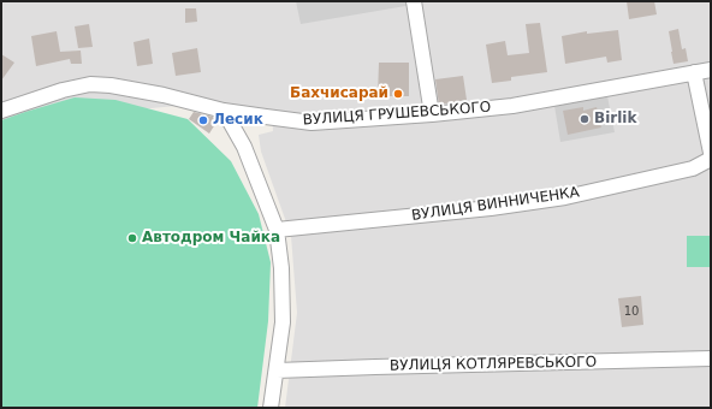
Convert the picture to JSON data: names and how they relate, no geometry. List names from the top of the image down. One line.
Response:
{"streets":{"street":["ВУЛИЦЯ ГРУШЕВСЬКОГО","ВУЛИЦЯ ВИННИЧЕНКА","ВУЛИЦЯ КОТЛЯРЕВСЬКОГО"]},"places":["Бахчисарай","Birlik","Лесик","Автодром Чайка"],"house_numbers":["10"]}
